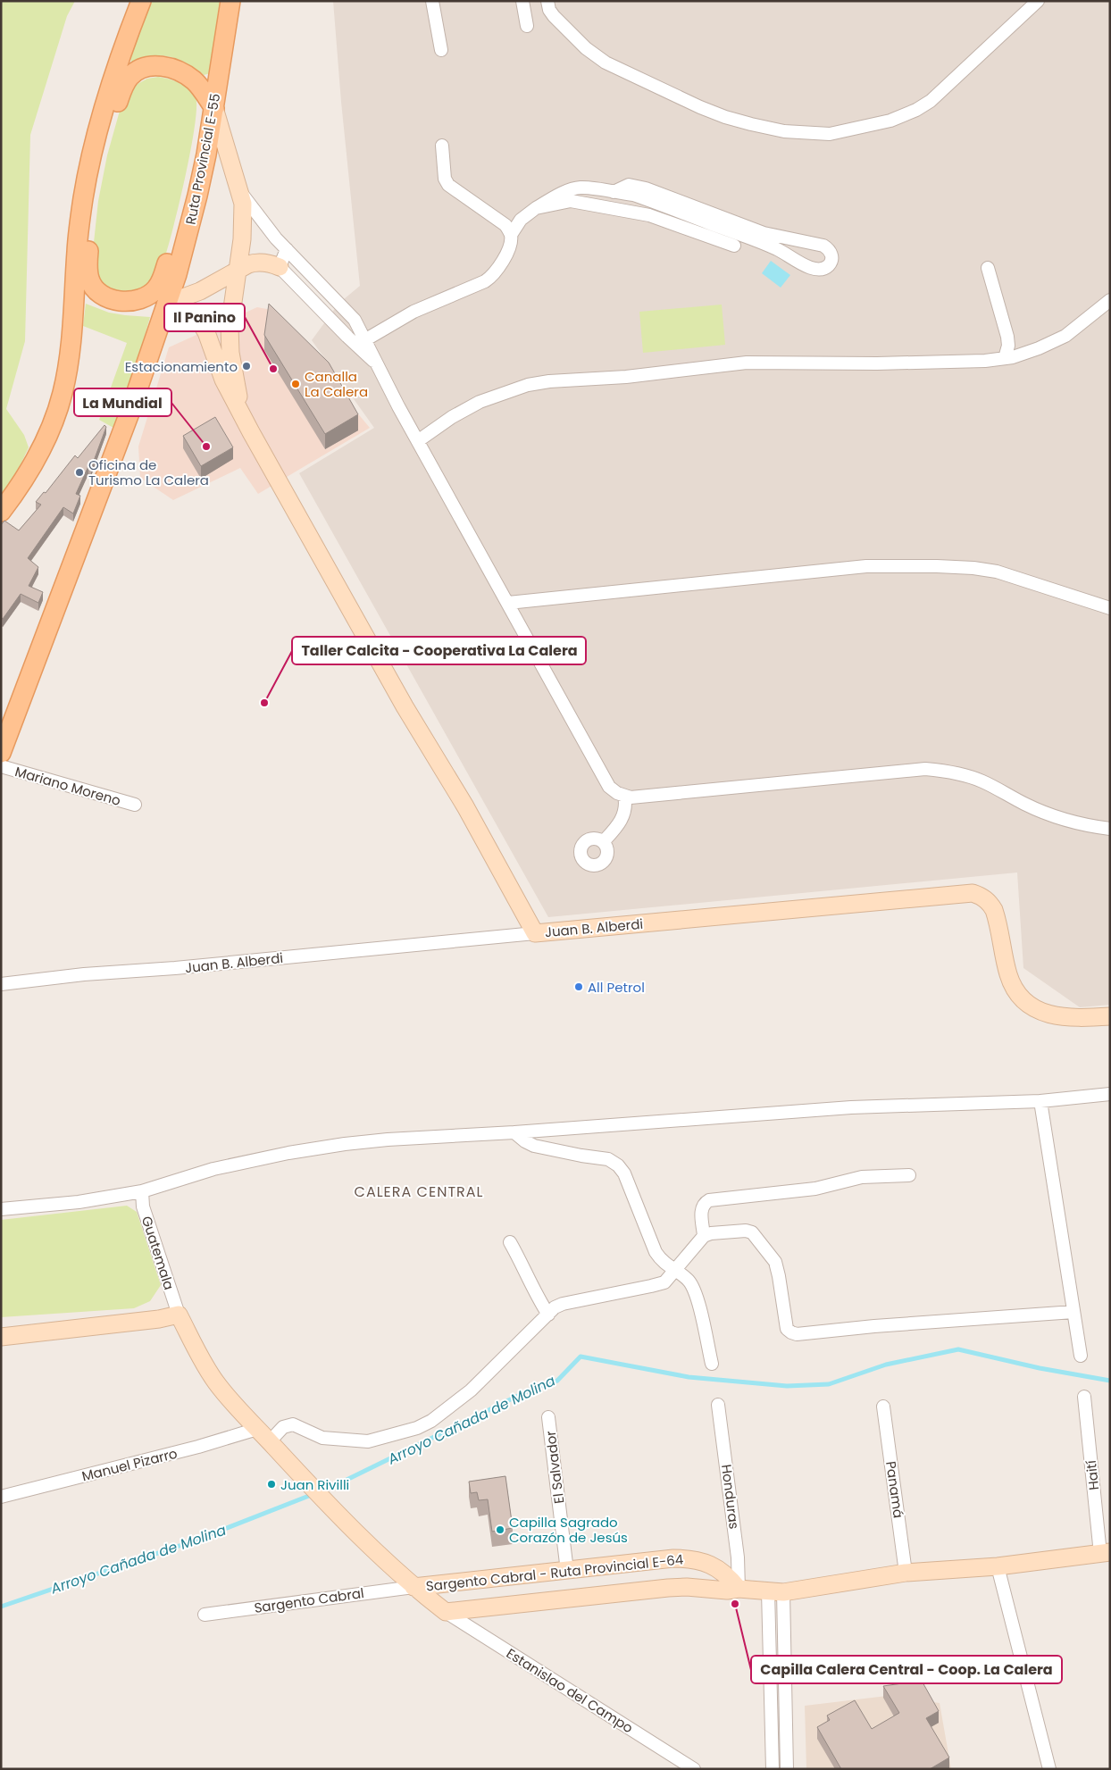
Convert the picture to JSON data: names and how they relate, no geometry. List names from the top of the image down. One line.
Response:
{"streets":{"main road":["Ruta Provincial E-55"],"street":["Mariano Moreno","Juan B. Alberdi","Guatemala","Manuel Pizarro","El Salvador","Haití","Panamá","Honduras","Sargento Cabral - Ruta Provincial E-64","Sargento Cabral","Estanislao del Campo"]},"crossings":[["El Salvador","Sargento Cabral - Ruta Provincial E-64"],["Haití","Sargento Cabral - Ruta Provincial E-64"],["Panamá","Sargento Cabral - Ruta Provincial E-64"],["Honduras","Sargento Cabral - Ruta Provincial E-64"],["Sargento Cabral - Ruta Provincial E-64","Sargento Cabral"],["Sargento Cabral - Ruta Provincial E-64","Estanislao del Campo"]],"districts":["CALERA CENTRAL"],"water":["Arroyo Cañada de Molina"],"places":["Estacionamiento","Il Panino","Canalla La Calera","La Mundial","Oficina de Turismo La Calera","Taller Calcita - Cooperativa La Calera","All Petrol","Juan Rivilli","Capilla Sagrado Corazón de Jesús","Capilla Calera Central - Coop. La Calera"]}
